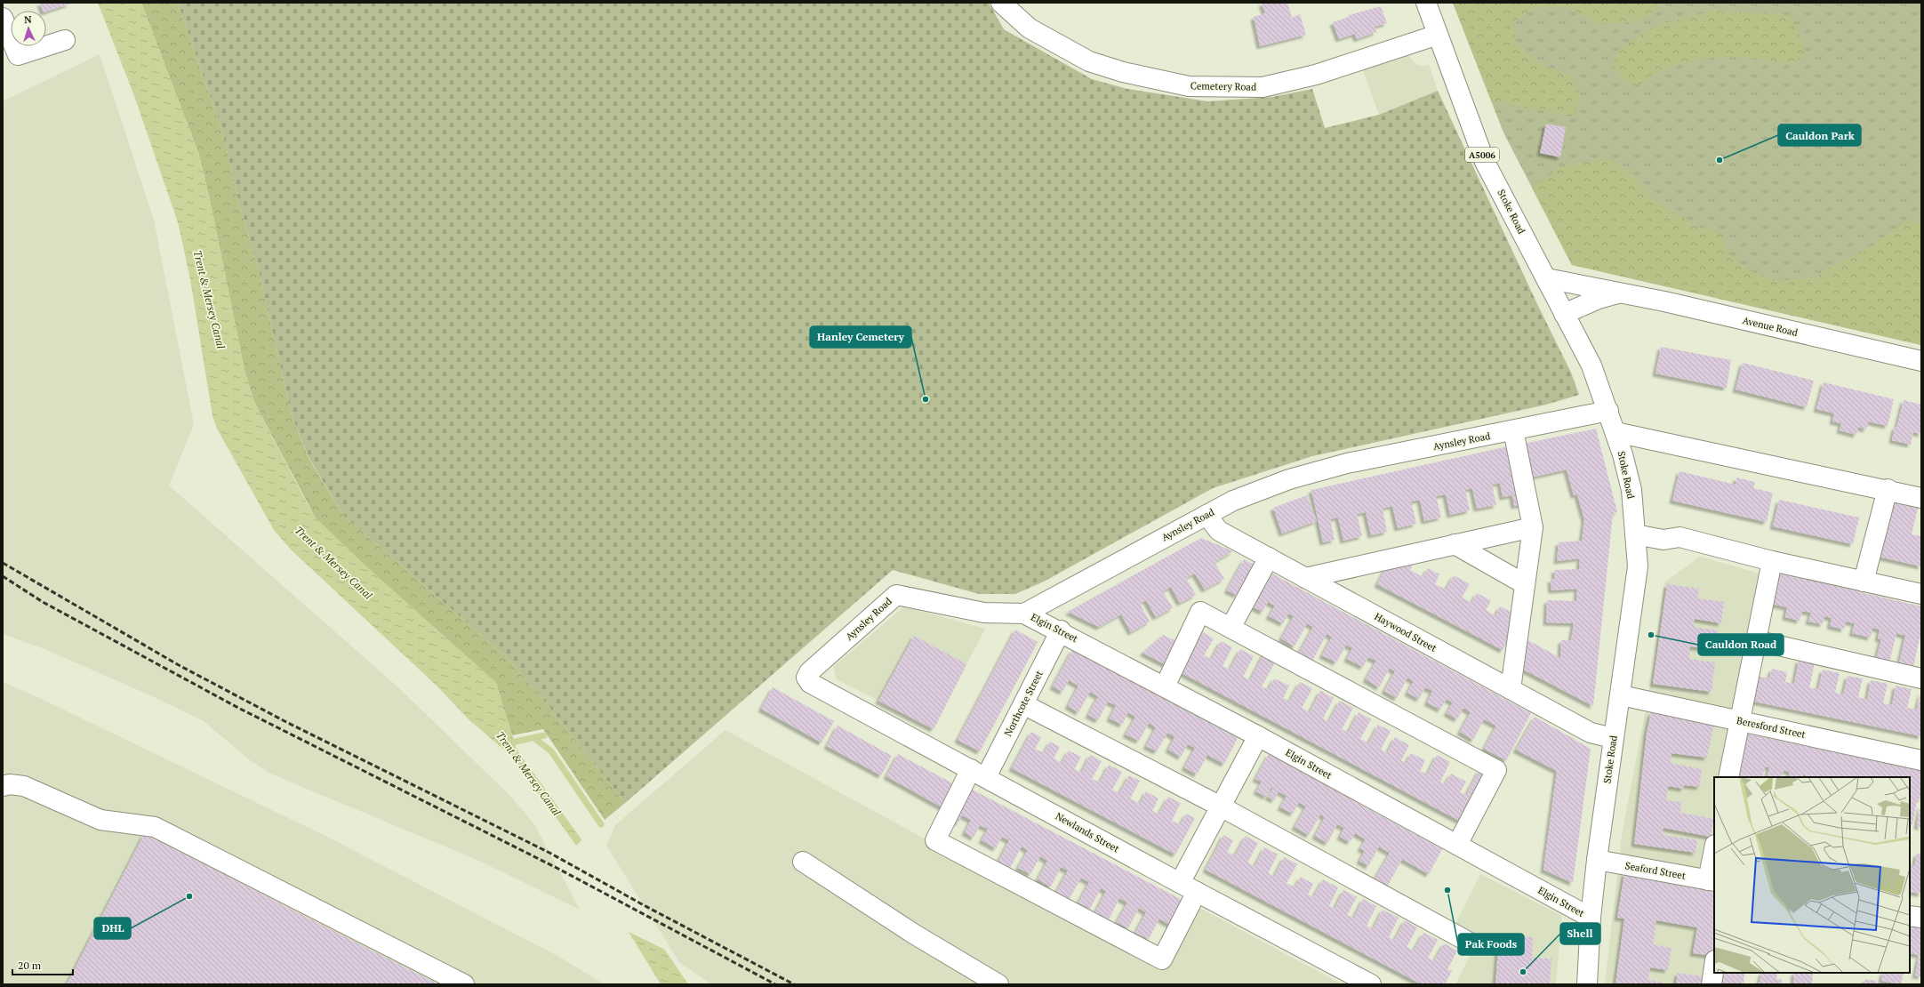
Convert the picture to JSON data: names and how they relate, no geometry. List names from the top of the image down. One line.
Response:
{"streets":{"street":["Cemetery Road","A5006","Stoke Road","Avenue Road","Aynsley Road","Elgin Street","Haywood Street","Northcote Street","Beresford Street","Newlands Street","Seaford Street"]},"crossings":[["Cemetery Road","Stoke Road"],["Stoke Road","Avenue Road"],["Stoke Road","Aynsley Road"],["Stoke Road","Elgin Street"],["Stoke Road","Haywood Street"],["Stoke Road","Beresford Street"],["Stoke Road","Seaford Street"],["Aynsley Road","Elgin Street"],["Aynsley Road","Haywood Street"],["Aynsley Road","Newlands Street"],["Elgin Street","Northcote Street"],["Northcote Street","Newlands Street"]],"water":["Trent & Mersey Canal"],"places":["Cauldon Park","Hanley Cemetery","Cauldon Road","Pak Foods","DHL","Shell"],"scale_bar":"20 m","north":"top"}
